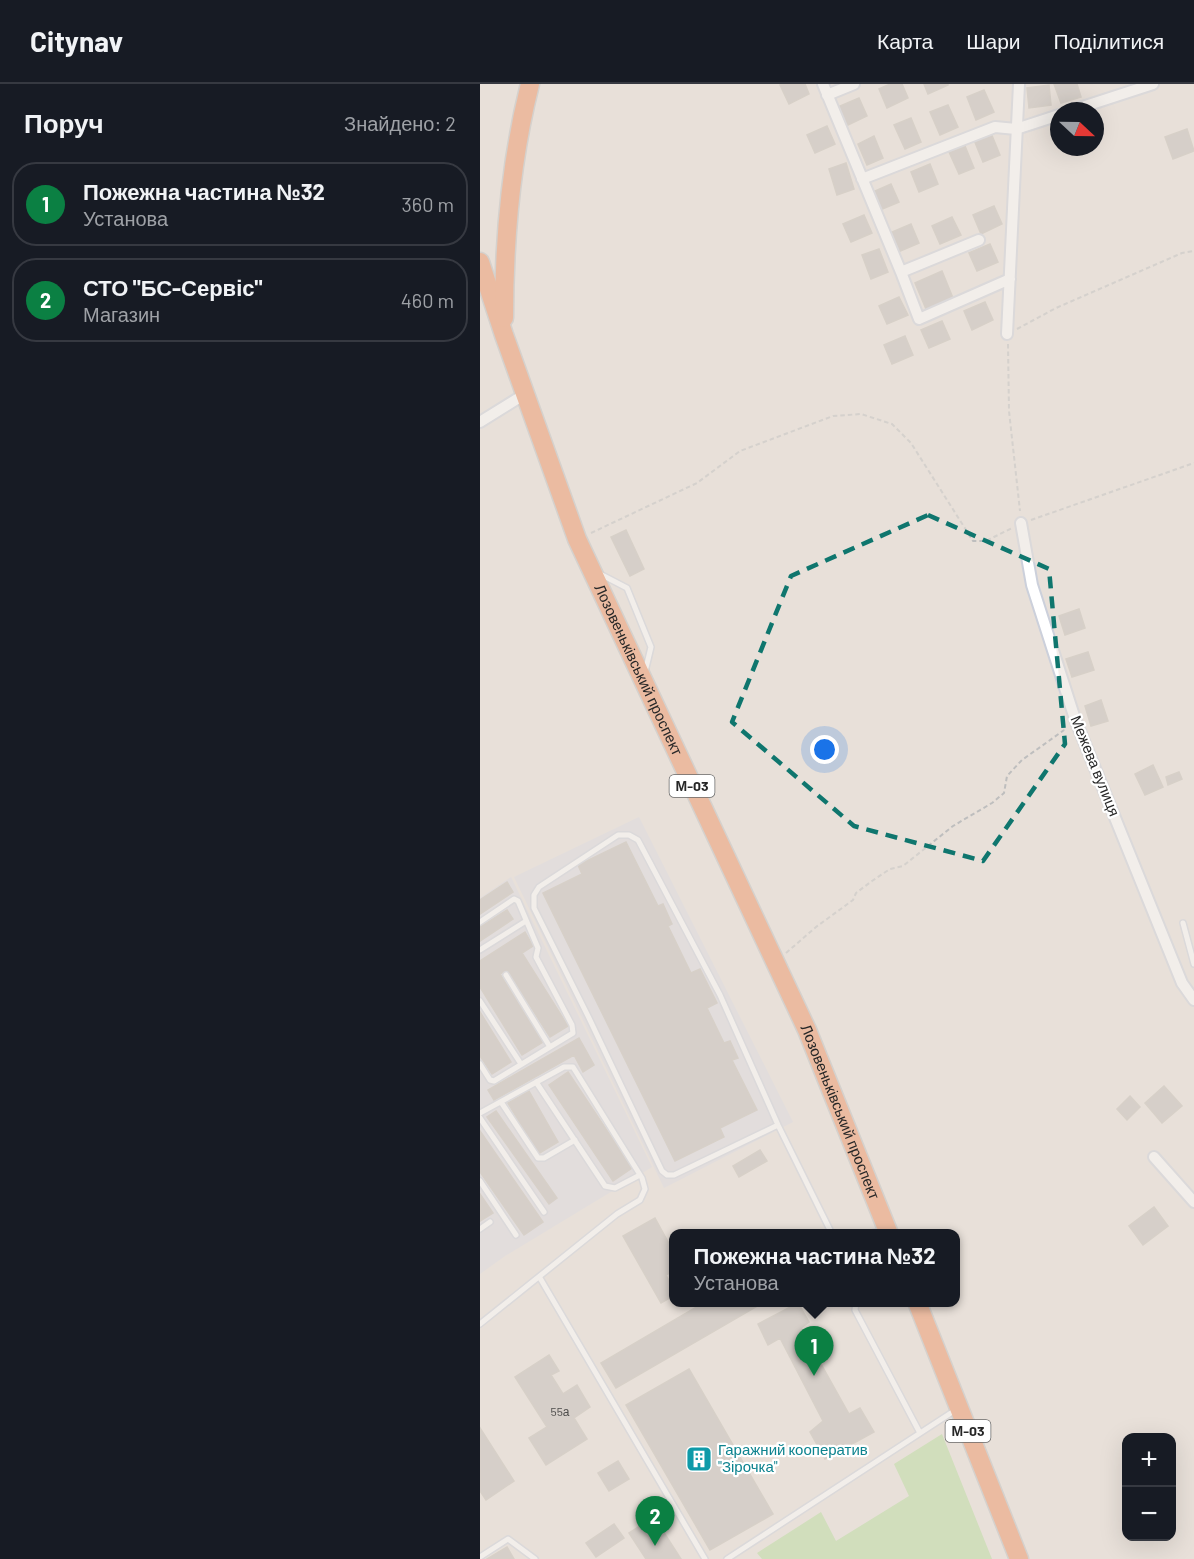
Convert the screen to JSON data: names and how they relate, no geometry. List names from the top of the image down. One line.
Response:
{"streets":{"highway":["Лозовеньківський проспект","М-03"],"street":["Межева вулиця"]},"places":{"building":["Гаражний кооператив \"Зірочка\""]},"house_numbers":["55а"],"north":"right","page":{"header":"Citynav","nav":["Карта","Шари","Поділитися"],"heading":["Поруч","Знайдено: 2"],"list":[{"mark":"1","name":"Пожежна частина №32","note":"Установа","value":"360 m"},{"mark":"2","name":"СТО \"БС-Сервіс\"","note":"Магазин","value":"460 m"}],"popup":["Пожежна частина №32","Установа"],"pins":["1","2"],"map_buttons":["+","−"]}}
